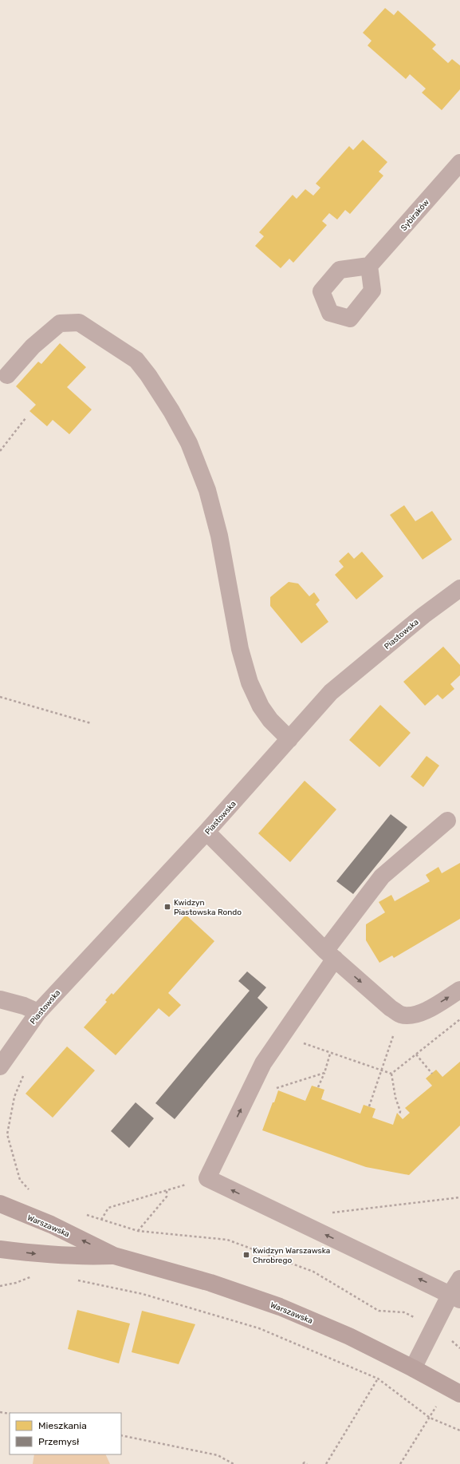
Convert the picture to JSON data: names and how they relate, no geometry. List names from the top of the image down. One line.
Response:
{"streets":{"main road":["Warszawska"],"street":["Sybiraków","Piastowska"]},"places":{"transit":["Kwidzyn Piastowska Rondo","Kwidzyn Warszawska Chrobrego"]},"legend":["Mieszkania","Przemysł"]}
